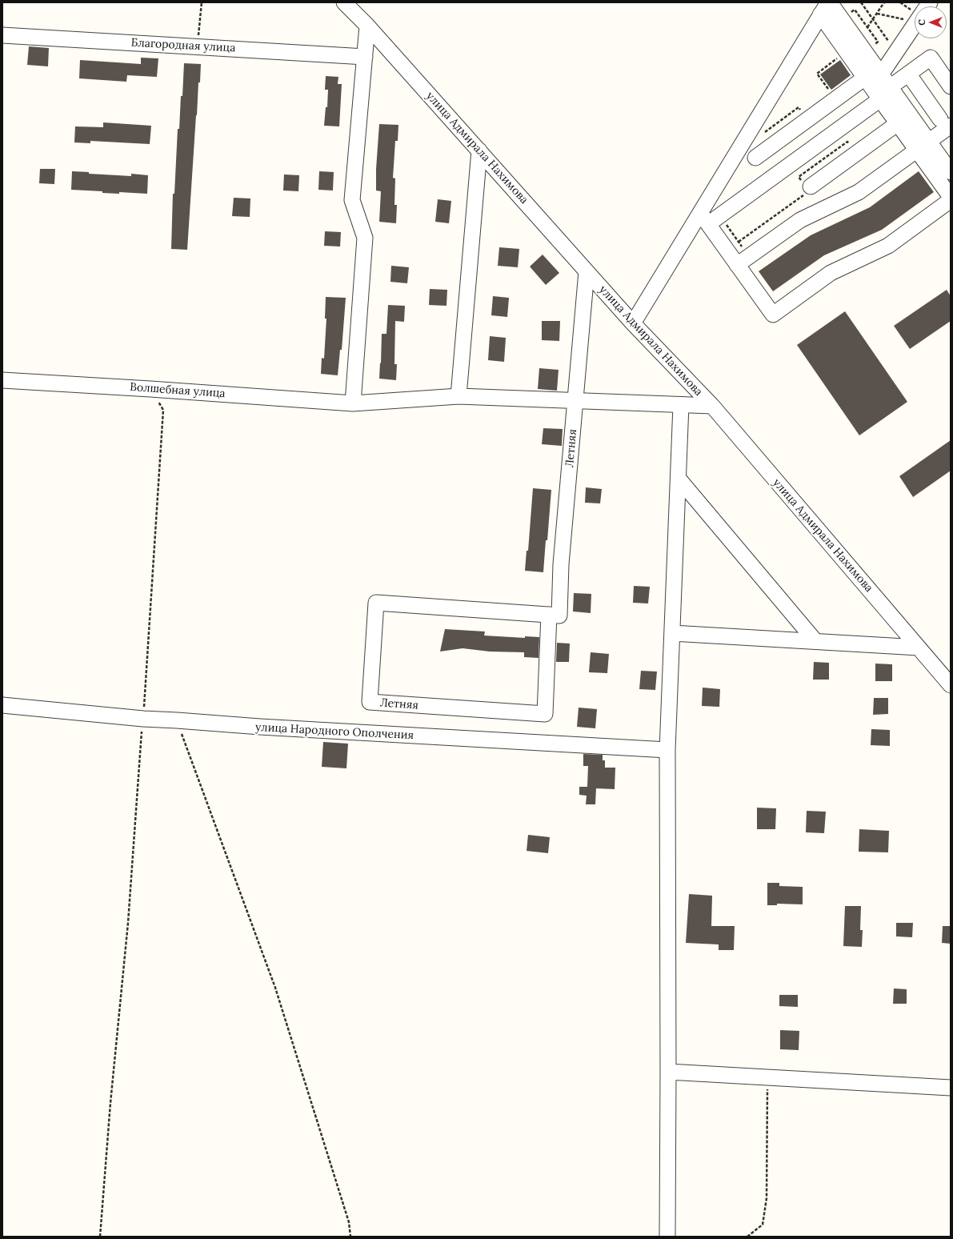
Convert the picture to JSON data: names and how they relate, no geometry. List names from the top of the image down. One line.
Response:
{"streets":{"street":["Благородная улица","улица Адмирала Нахимова","Волшебная улица","Летняя","улица Народного Ополчения"]},"crossings":[["улица Адмирала Нахимова","Волшебная улица"],["улица Адмирала Нахимова","Летняя"],["Волшебная улица","Летняя"]],"north":"left"}
